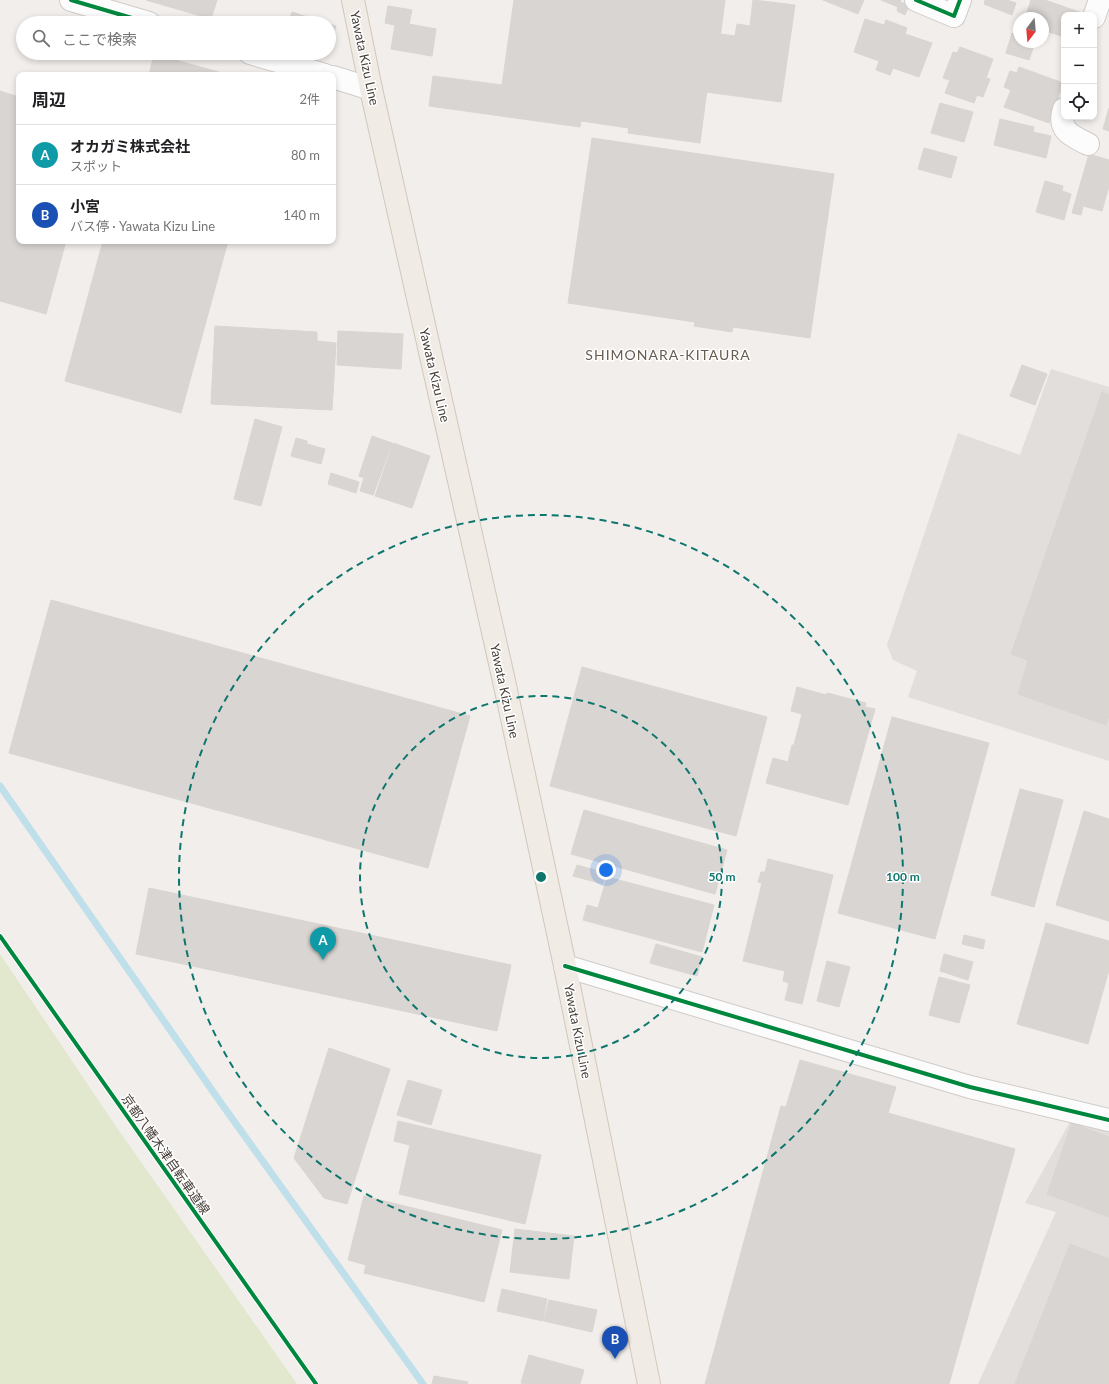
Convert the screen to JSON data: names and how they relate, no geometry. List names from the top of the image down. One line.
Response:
{"streets":{"main road":["Yawata Kizu Line"],"cycle path":["京都八幡木津自転車道線"]},"districts":["SHIMONARA-KITAURA"],"north":"bottom","page":{"map_buttons":["+","−"],"search":"ここで検索","heading":["周辺","2件"],"list":[{"mark":"A","name":"オカガミ株式会社","note":"スポット","value":"80 m"},{"mark":"B","name":"小宮","note":"バス停 · Yawata Kizu Line","value":"140 m"}],"pins":["A","B"]},"rings":["50 m","100 m"]}
